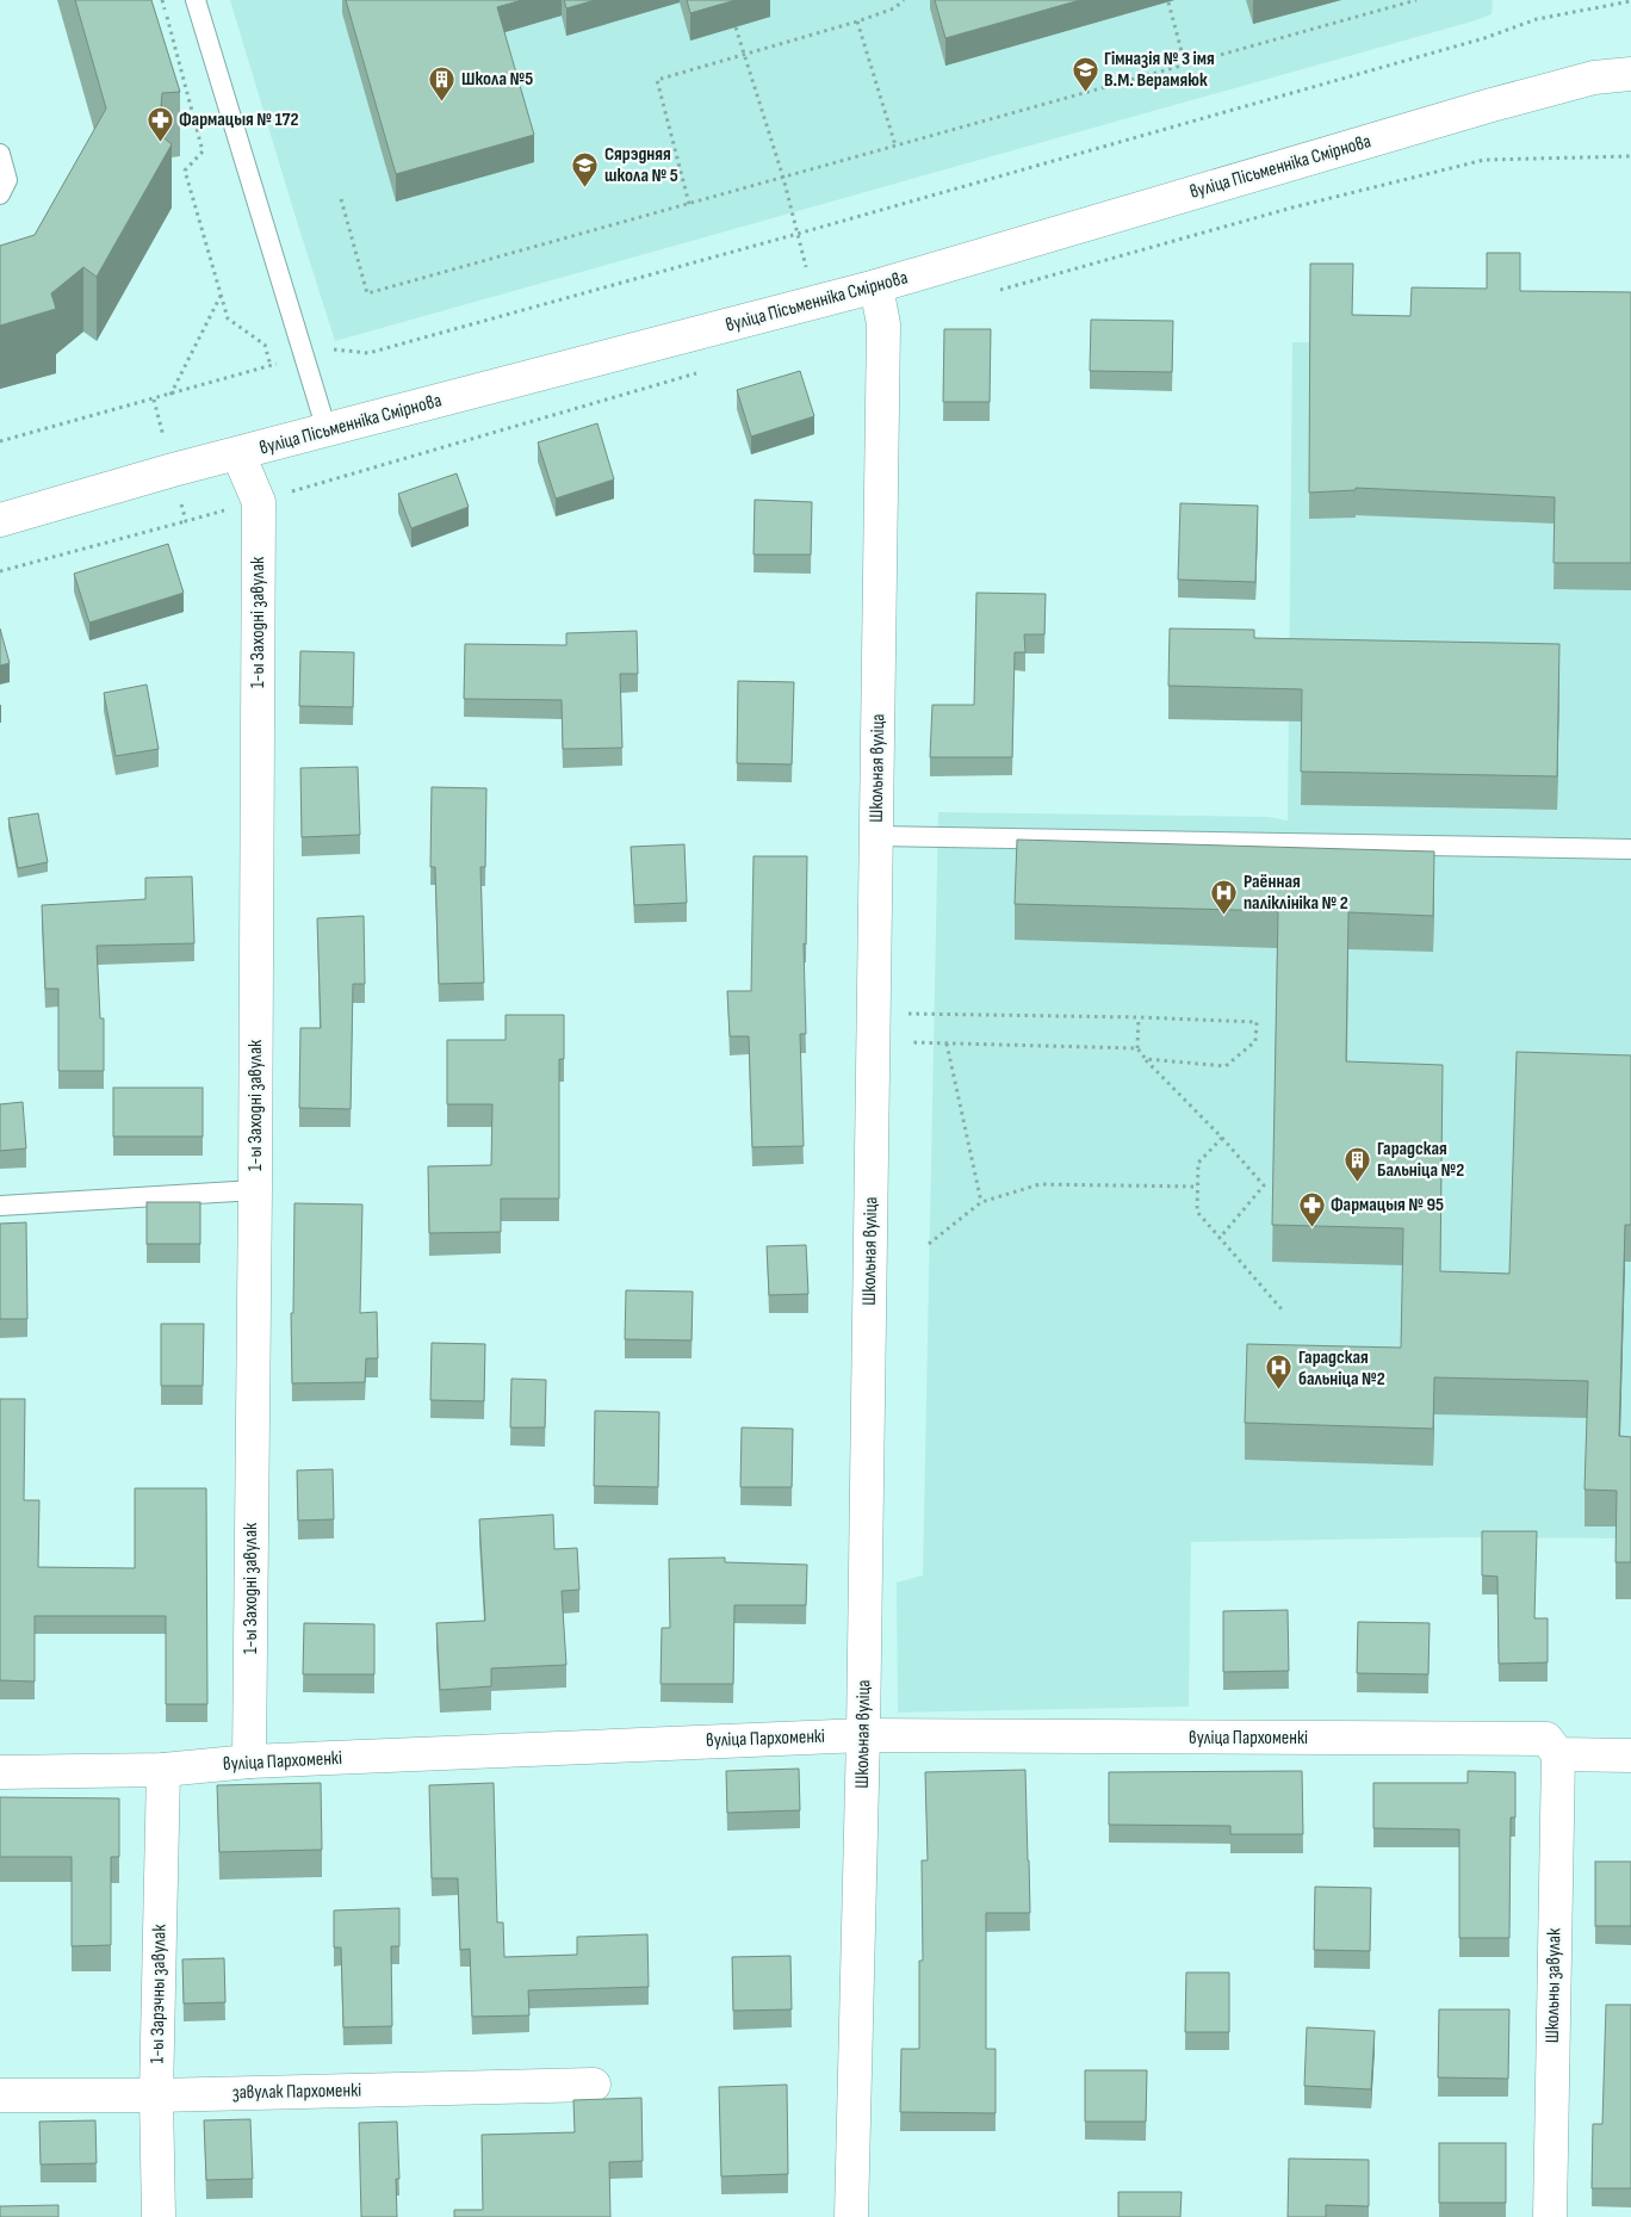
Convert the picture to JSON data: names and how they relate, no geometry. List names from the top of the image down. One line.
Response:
{"streets":{"street":["вуліца Пісьменніка Смірнова","1-ы Заходні завулак","Школьная вуліца","вуліца Пархоменкі","Школьны завулак","1-ы Зарэчны завулак","завулак Пархоменкі"]},"crossings":[["вуліца Пісьменніка Смірнова","1-ы Заходні завулак"],["вуліца Пісьменніка Смірнова","Школьная вуліца"],["1-ы Заходні завулак","вуліца Пархоменкі"],["Школьная вуліца","вуліца Пархоменкі"],["вуліца Пархоменкі","Школьны завулак"],["вуліца Пархоменкі","1-ы Зарэчны завулак"],["1-ы Зарэчны завулак","завулак Пархоменкі"]],"places":{"school or university":["Гімназія № 3 імя В.М. Верамяюк","Сярэдняя школа № 5"],"building":["Школа №5","Гарадская Бальніца №2"],"pharmacy":["Фармацыя № 172","Фармацыя № 95"],"hospital":["Раённая паліклініка № 2","Гарадская бальніца №2"]}}
